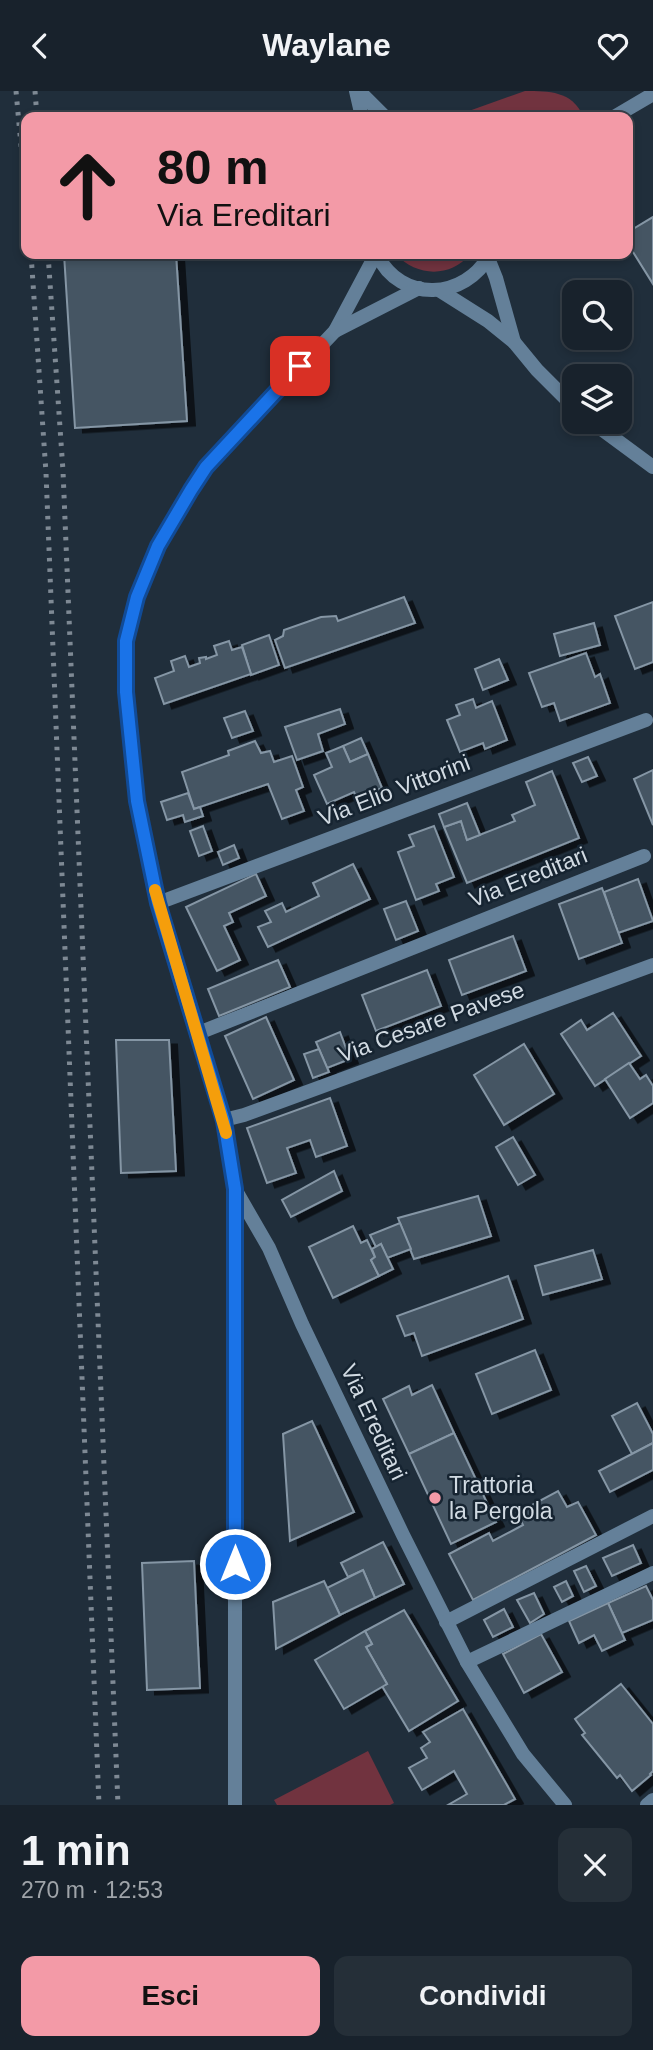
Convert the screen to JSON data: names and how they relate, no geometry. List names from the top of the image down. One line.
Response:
{"streets":{"street":["Via Elio Vittorini","Via Ereditari","Via Cesare Pavese"]},"crossings":[["Via Elio Vittorini","Via Ereditari"],["Via Ereditari","Via Cesare Pavese"]],"places":["Trattoria la Pergola"],"page":{"header":"Waylane","turn":["80 m","Via Ereditari"],"heading":["1 min","270 m · 12:53"],"buttons":["Esci","Condividi"]}}
